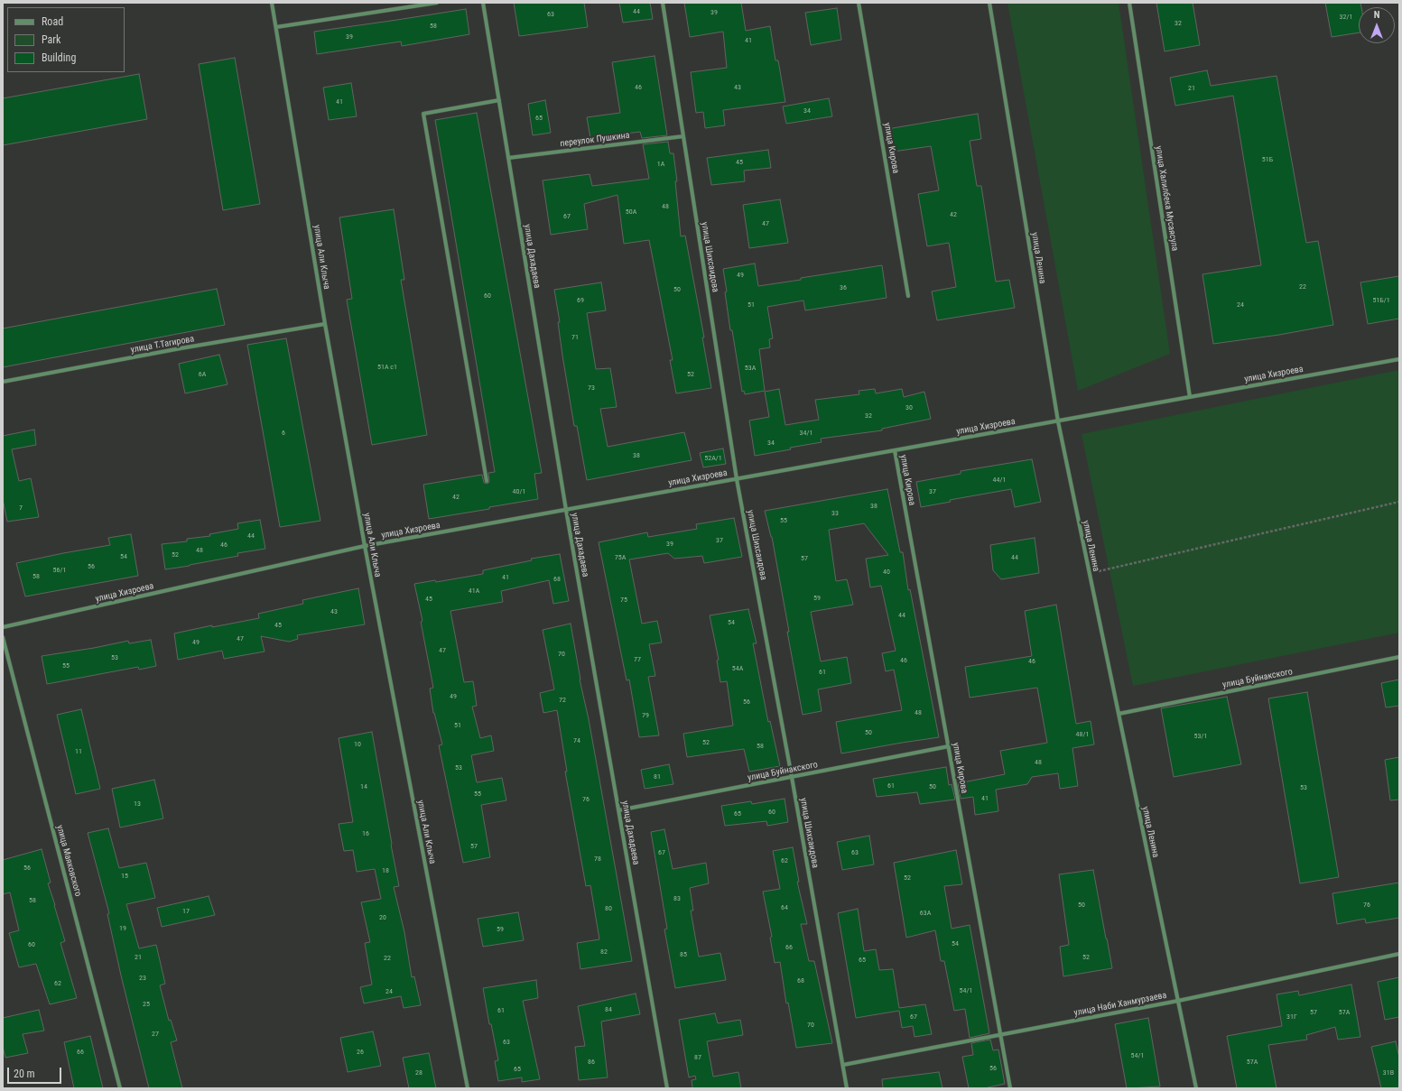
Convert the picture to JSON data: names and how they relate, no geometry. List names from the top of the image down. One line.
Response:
{"streets":{"street":["переулок Пушкина","улица Кирова","улица Халилбека Мусаясула","улица Дахадаева","улица Али Клыча","улица Шихсаидова","улица Ленина","улица Т.Тагирова","улица Хизроева","улица Буйнакского","улица Маяковского","улица Наби Ханмурзаева"]},"crossings":[["переулок Пушкина","улица Дахадаева"],["переулок Пушкина","улица Шихсаидова"],["улица Кирова","улица Хизроева"],["улица Кирова","улица Буйнакского"],["улица Кирова","улица Наби Ханмурзаева"],["улица Халилбека Мусаясула","улица Хизроева"],["улица Дахадаева","улица Хизроева"],["улица Дахадаева","улица Буйнакского"],["улица Али Клыча","улица Т.Тагирова"],["улица Али Клыча","улица Хизроева"],["улица Шихсаидова","улица Хизроева"],["улица Шихсаидова","улица Буйнакского"],["улица Шихсаидова","улица Наби Ханмурзаева"],["улица Ленина","улица Хизроева"],["улица Ленина","улица Буйнакского"],["улица Ленина","улица Наби Ханмурзаева"]],"house_numbers":["44","39","63","32/1","32","58","39","41","46","43","21","41","34","65","51Б","45","1А","48","50А","42","67","47","49","22","36","50","60","69","51Б/1","51","24","71","51А с1","53А","6А","52","73","30","32","6","34/1","34","38","52А/1","44/1","40/1","37","42","38","7","33","55","44","37","39","46","48","52","54","75А","44","57","56","56/1","40","58","41","68","41А","59","45","75","43","44","54","45","47","49","47","70","53","77","46","46","55","54А","61","49","72","56","48","79","51","50","48/1","53/1","74","52","10","58","11","48","53","81","61","14","50","53","55","41","76","13","60","65","16","57","67","63","78","62","56","18","15","52","83","58","50","76","64","80","17","63А","20","19","59","54","60","66","82","85","21","52","22","65","23","68","62","54/1","24","25","84","61","57","57А","67","31Г","70","27","63","66","26","54/1","87","86","57А","56","65","28","31В"],"legend":["Road","Park","Building"],"scale_bar":"20 m","north":"top"}
